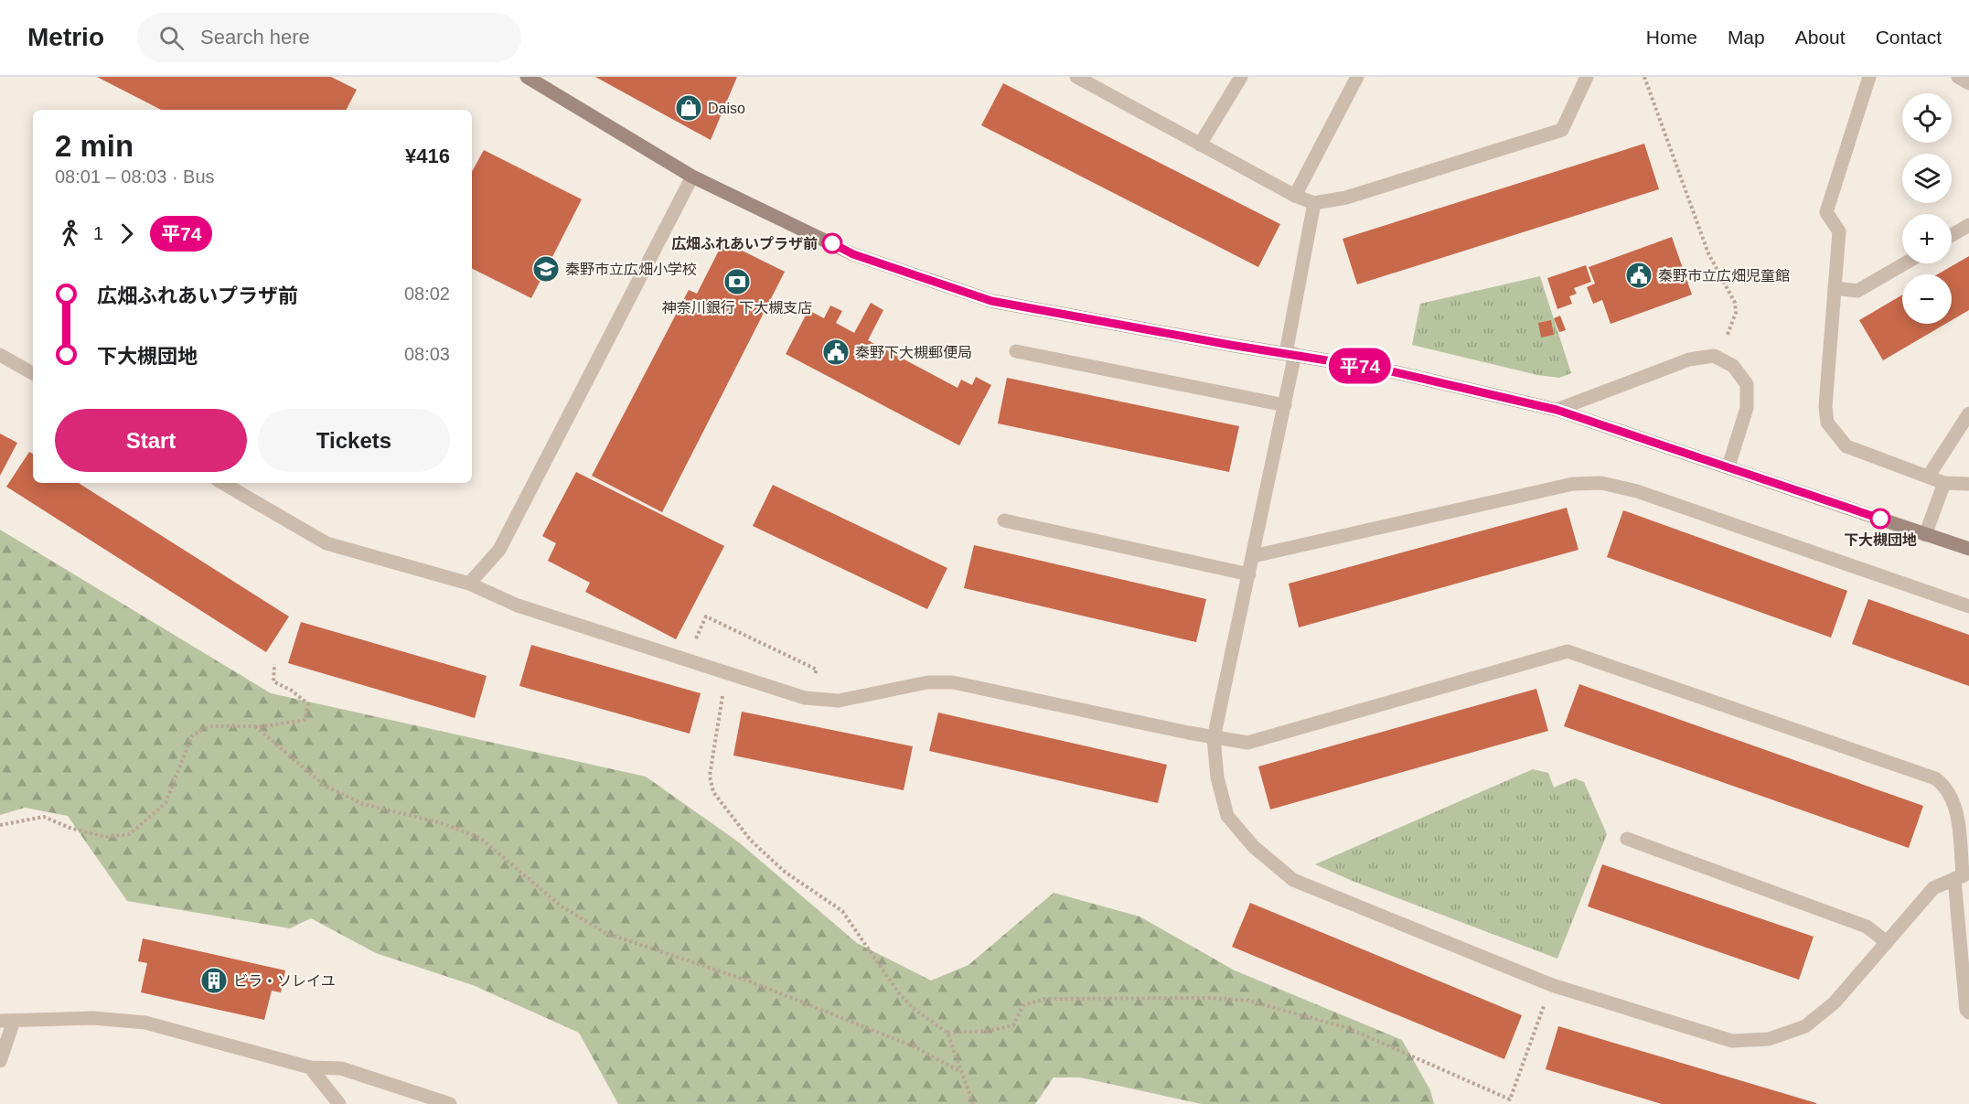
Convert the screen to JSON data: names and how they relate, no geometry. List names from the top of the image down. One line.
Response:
{"places":{"shop":["Daiso"],"other":["広畑ふれあいプラザ前","下大槻団地"],"school or university":["秦野市立広畑小学校"],"public building":["秦野市立広畑児童館","秦野下大槻郵便局"],"bank":["神奈川銀行 下大槻支店"],"building":["ビラ・ソレイユ"]},"lines":["bus line 平74"],"page":{"header":"Metrio","search":"Search here","nav":["Home","Map","About","Contact"],"on_map":"平74","map_buttons":["+","−"],"heading":["2 min","08:01 – 08:03 · Bus","¥416"],"legs":["1","平74"],"list":[{"name":"広畑ふれあいプラザ前","value":"08:02"},{"name":"下大槻団地","value":"08:03"}],"buttons":["Start","Tickets"]}}
